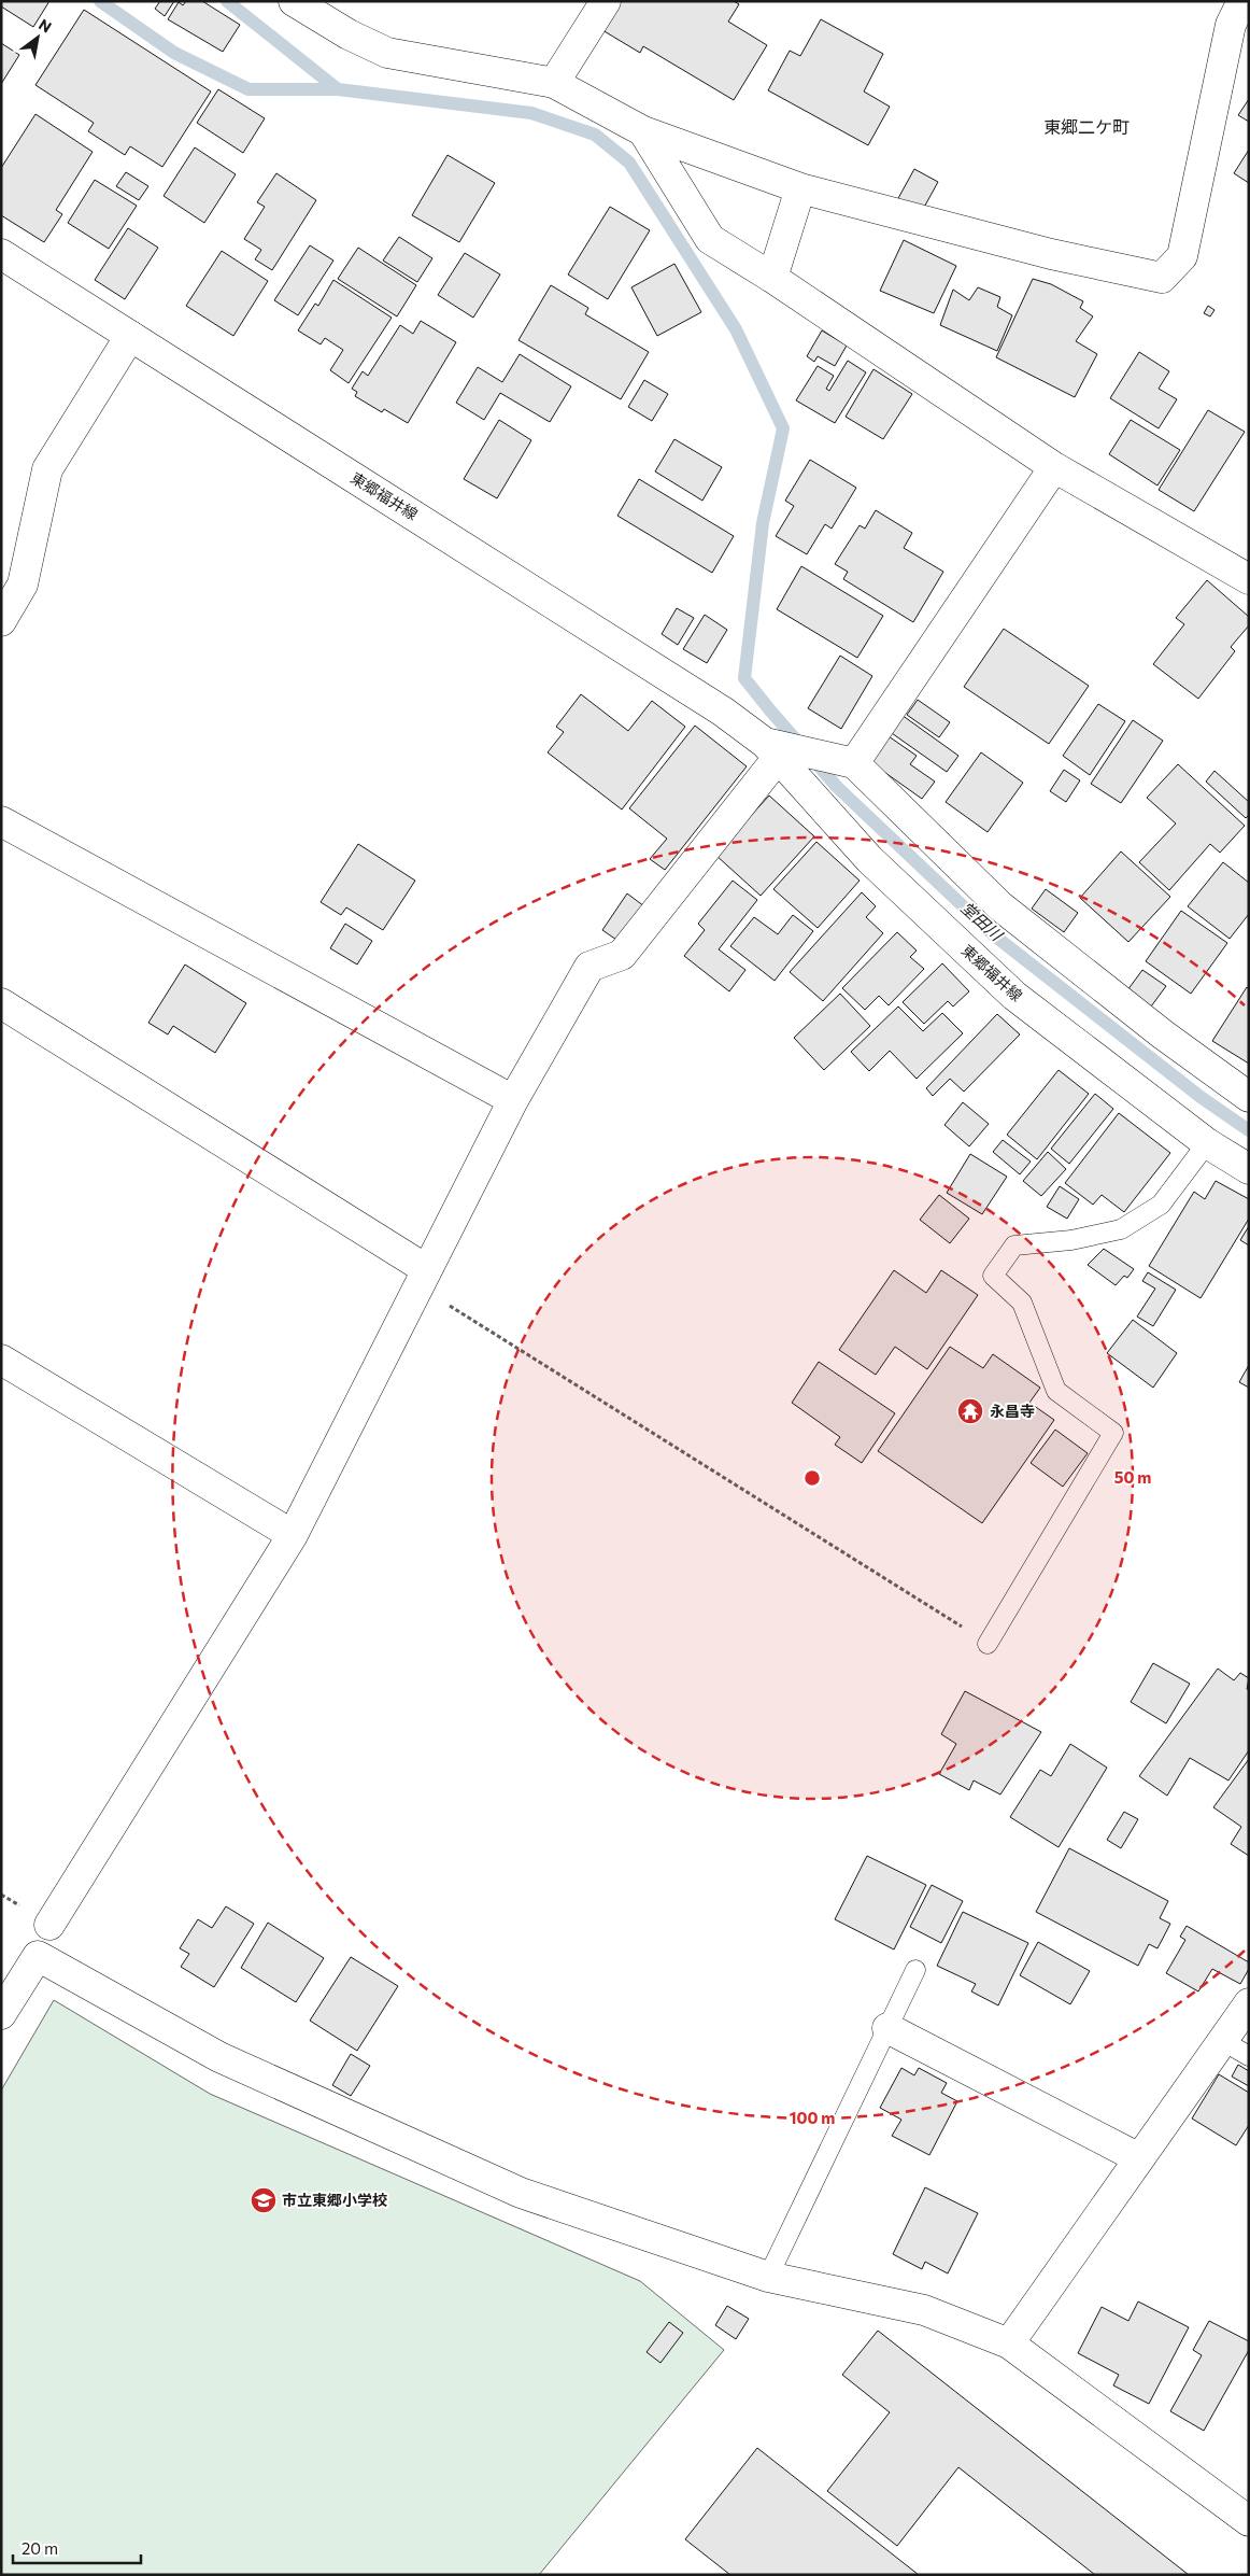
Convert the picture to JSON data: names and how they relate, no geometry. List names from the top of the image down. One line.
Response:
{"streets":{"street":["東郷福井線"]},"districts":["東郷二ケ町"],"water":["堂田川"],"places":{"temple":["永昌寺"],"school or university":["市立東郷小学校"]},"scale_bar":"20 m","north":"top right","rings":["50 m","100 m"]}
